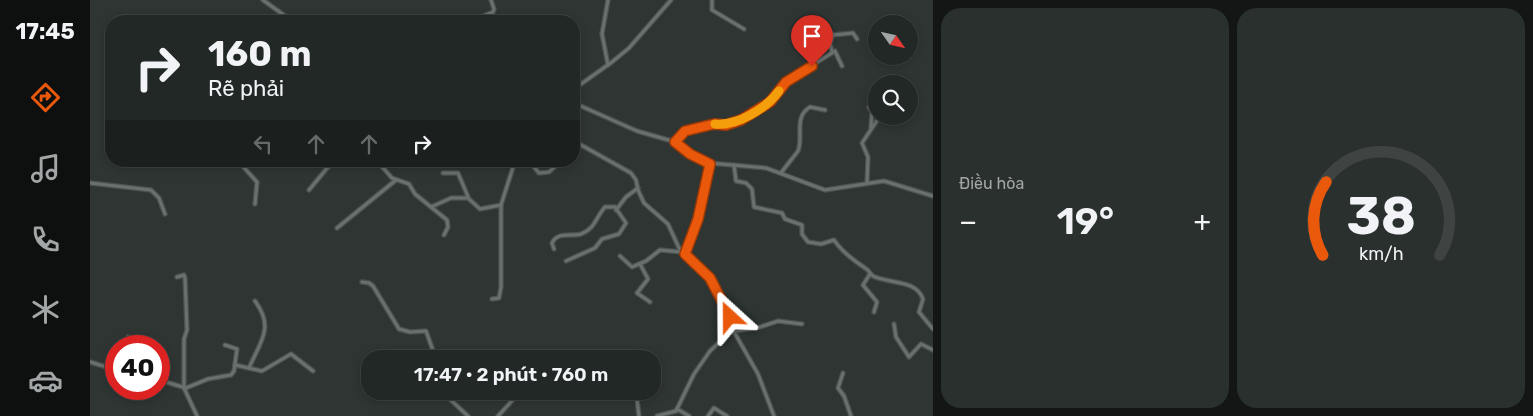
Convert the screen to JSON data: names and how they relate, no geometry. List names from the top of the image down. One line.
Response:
{"north":"bottom right","page":{"tabs":"17:45","tile":"Điều hòa","turn":["160 m","Rẽ phải"],"heat":["−","19°","+"],"limit":"40","trip":"17:47 · 2 phút · 760 m","gauge":["38","km/h"]}}
